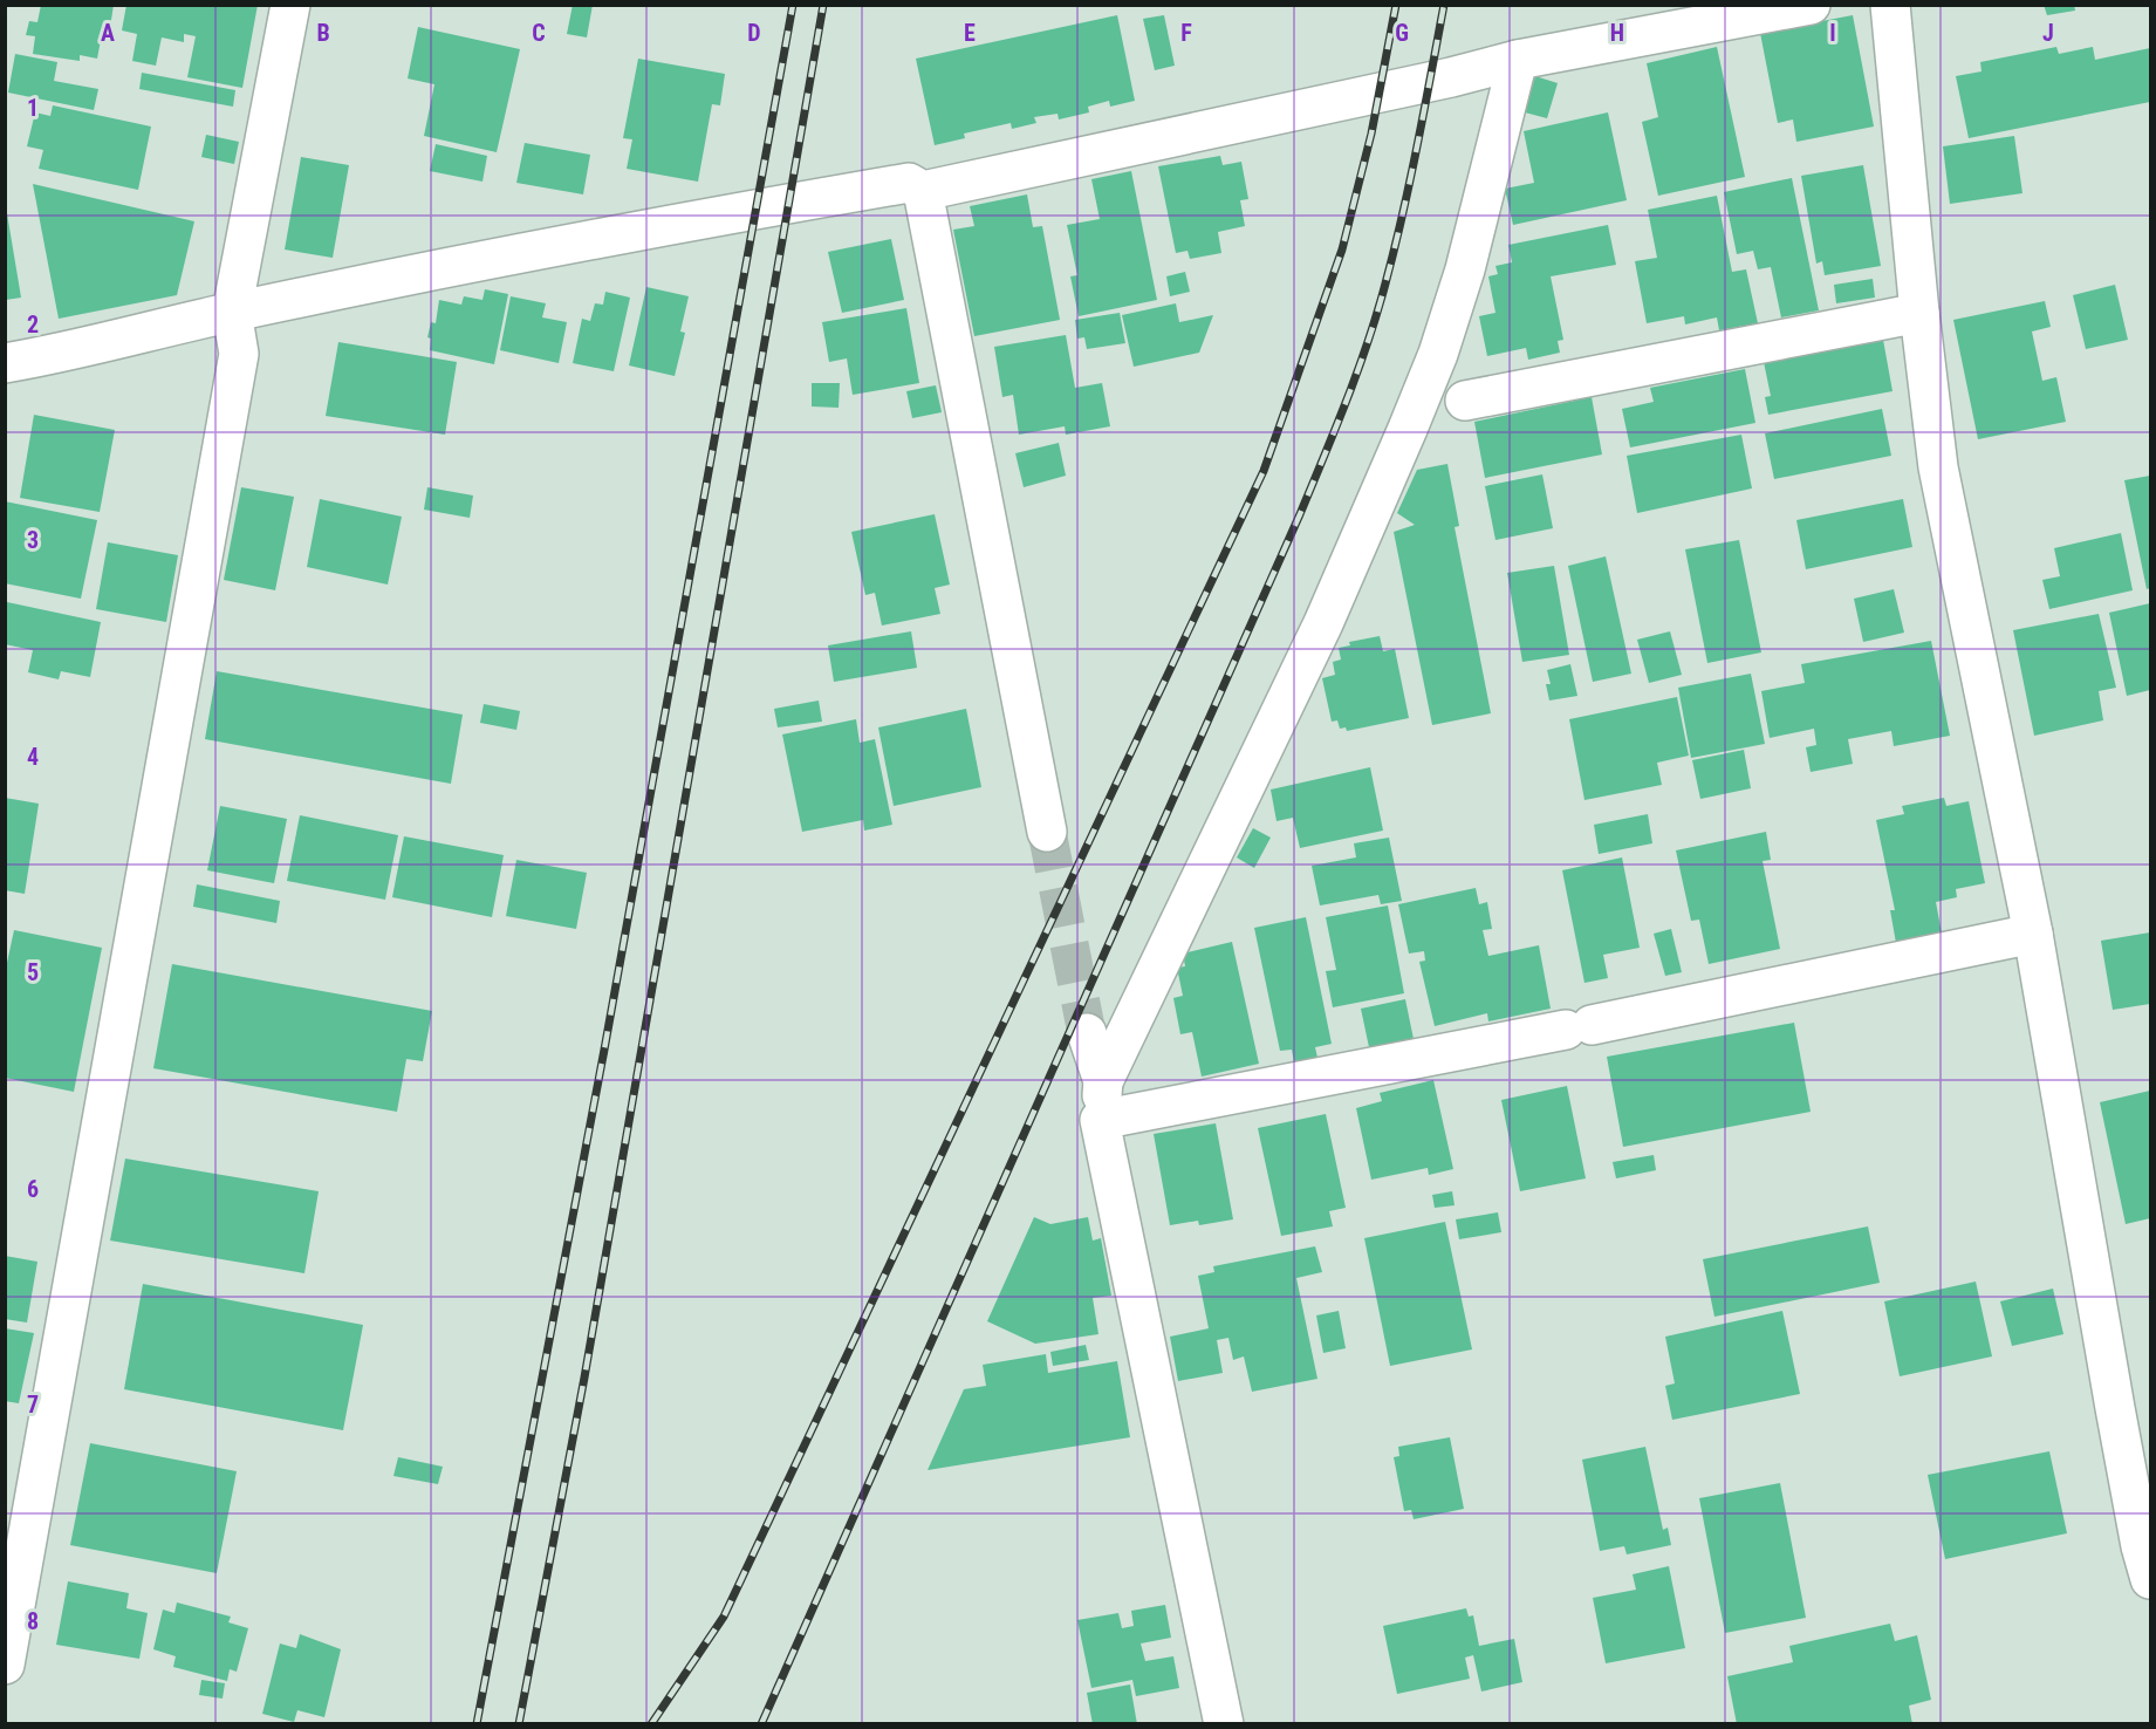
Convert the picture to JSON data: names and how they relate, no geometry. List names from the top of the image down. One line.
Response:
{"grid":{"columns":["A","B","C","D","E","F","G","H","I","J"],"rows":["1","2","3","4","5","6","7","8"]}}
